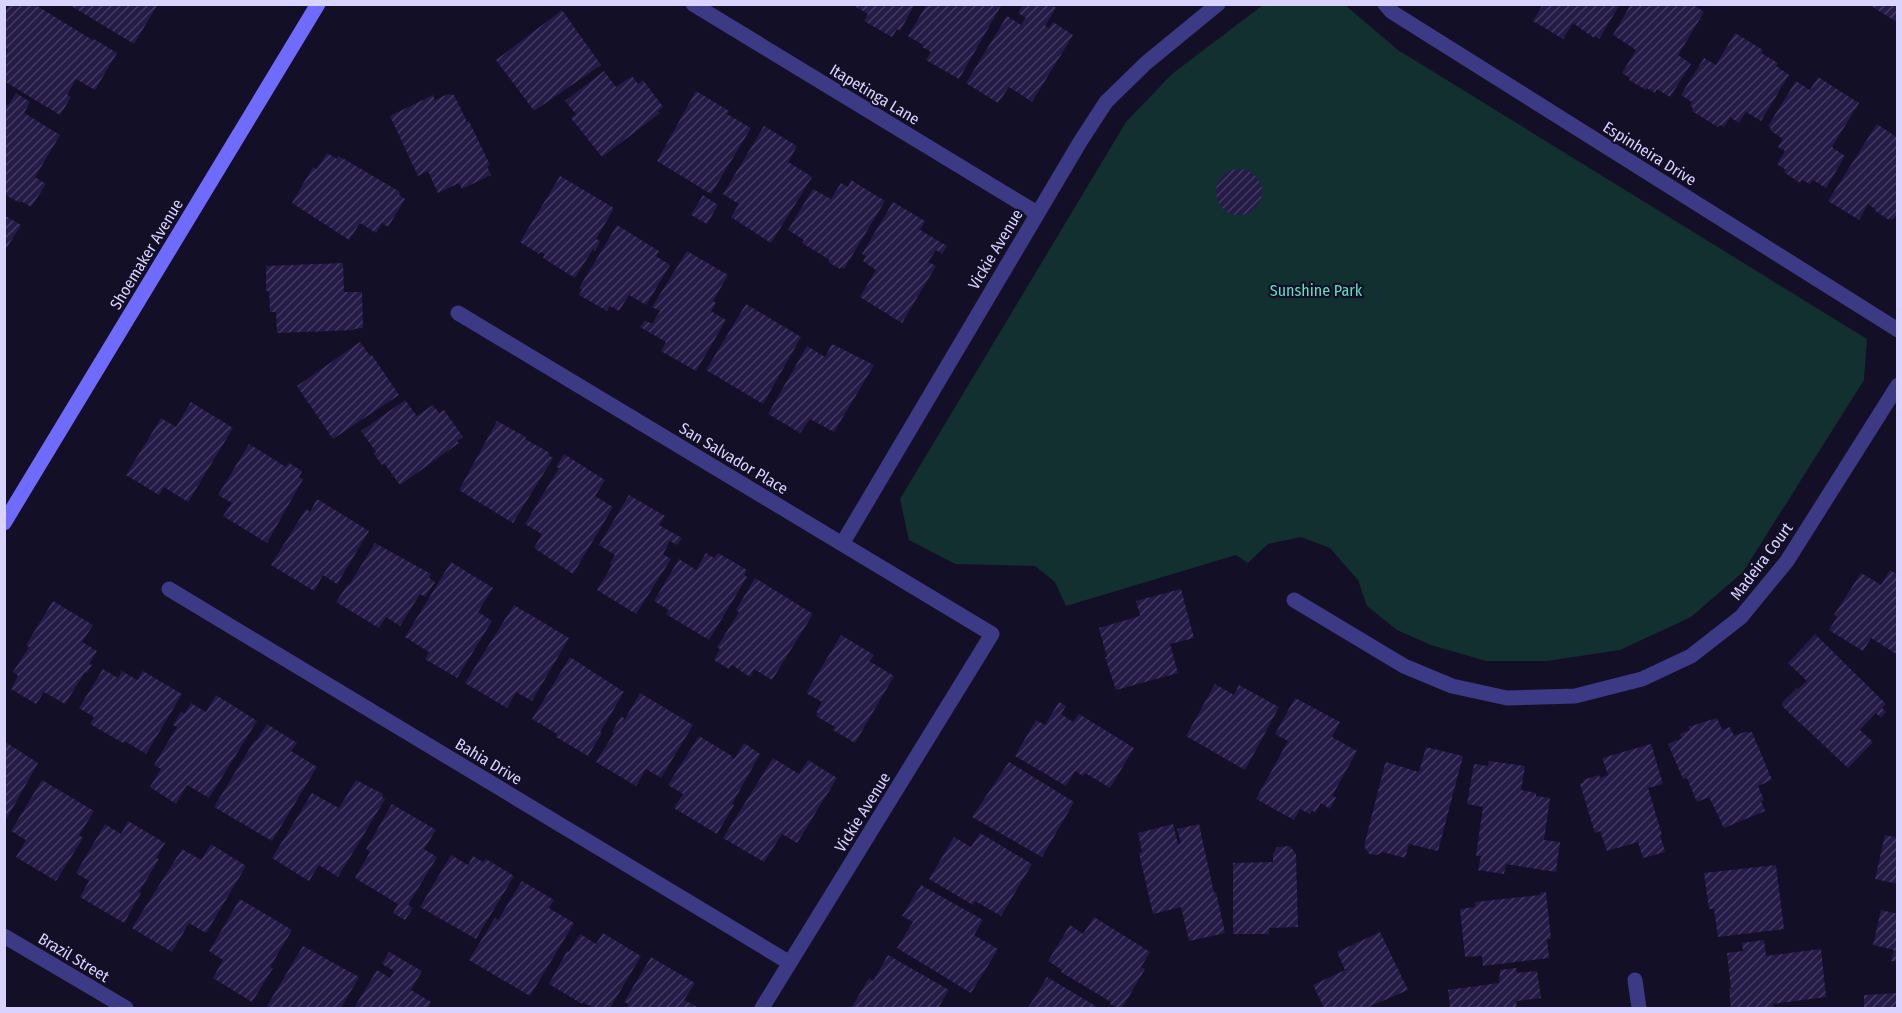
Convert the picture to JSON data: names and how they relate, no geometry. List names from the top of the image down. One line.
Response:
{"streets":{"street":["Itapetinga Lane","Espinheira Drive","Vickie Avenue","Shoemaker Avenue","San Salvador Place","Madeira Court","Bahia Drive","Brazil Street"]},"crossings":[["Itapetinga Lane","Vickie Avenue"],["Vickie Avenue","San Salvador Place"],["Vickie Avenue","Bahia Drive"]],"parks":["Sunshine Park"]}
